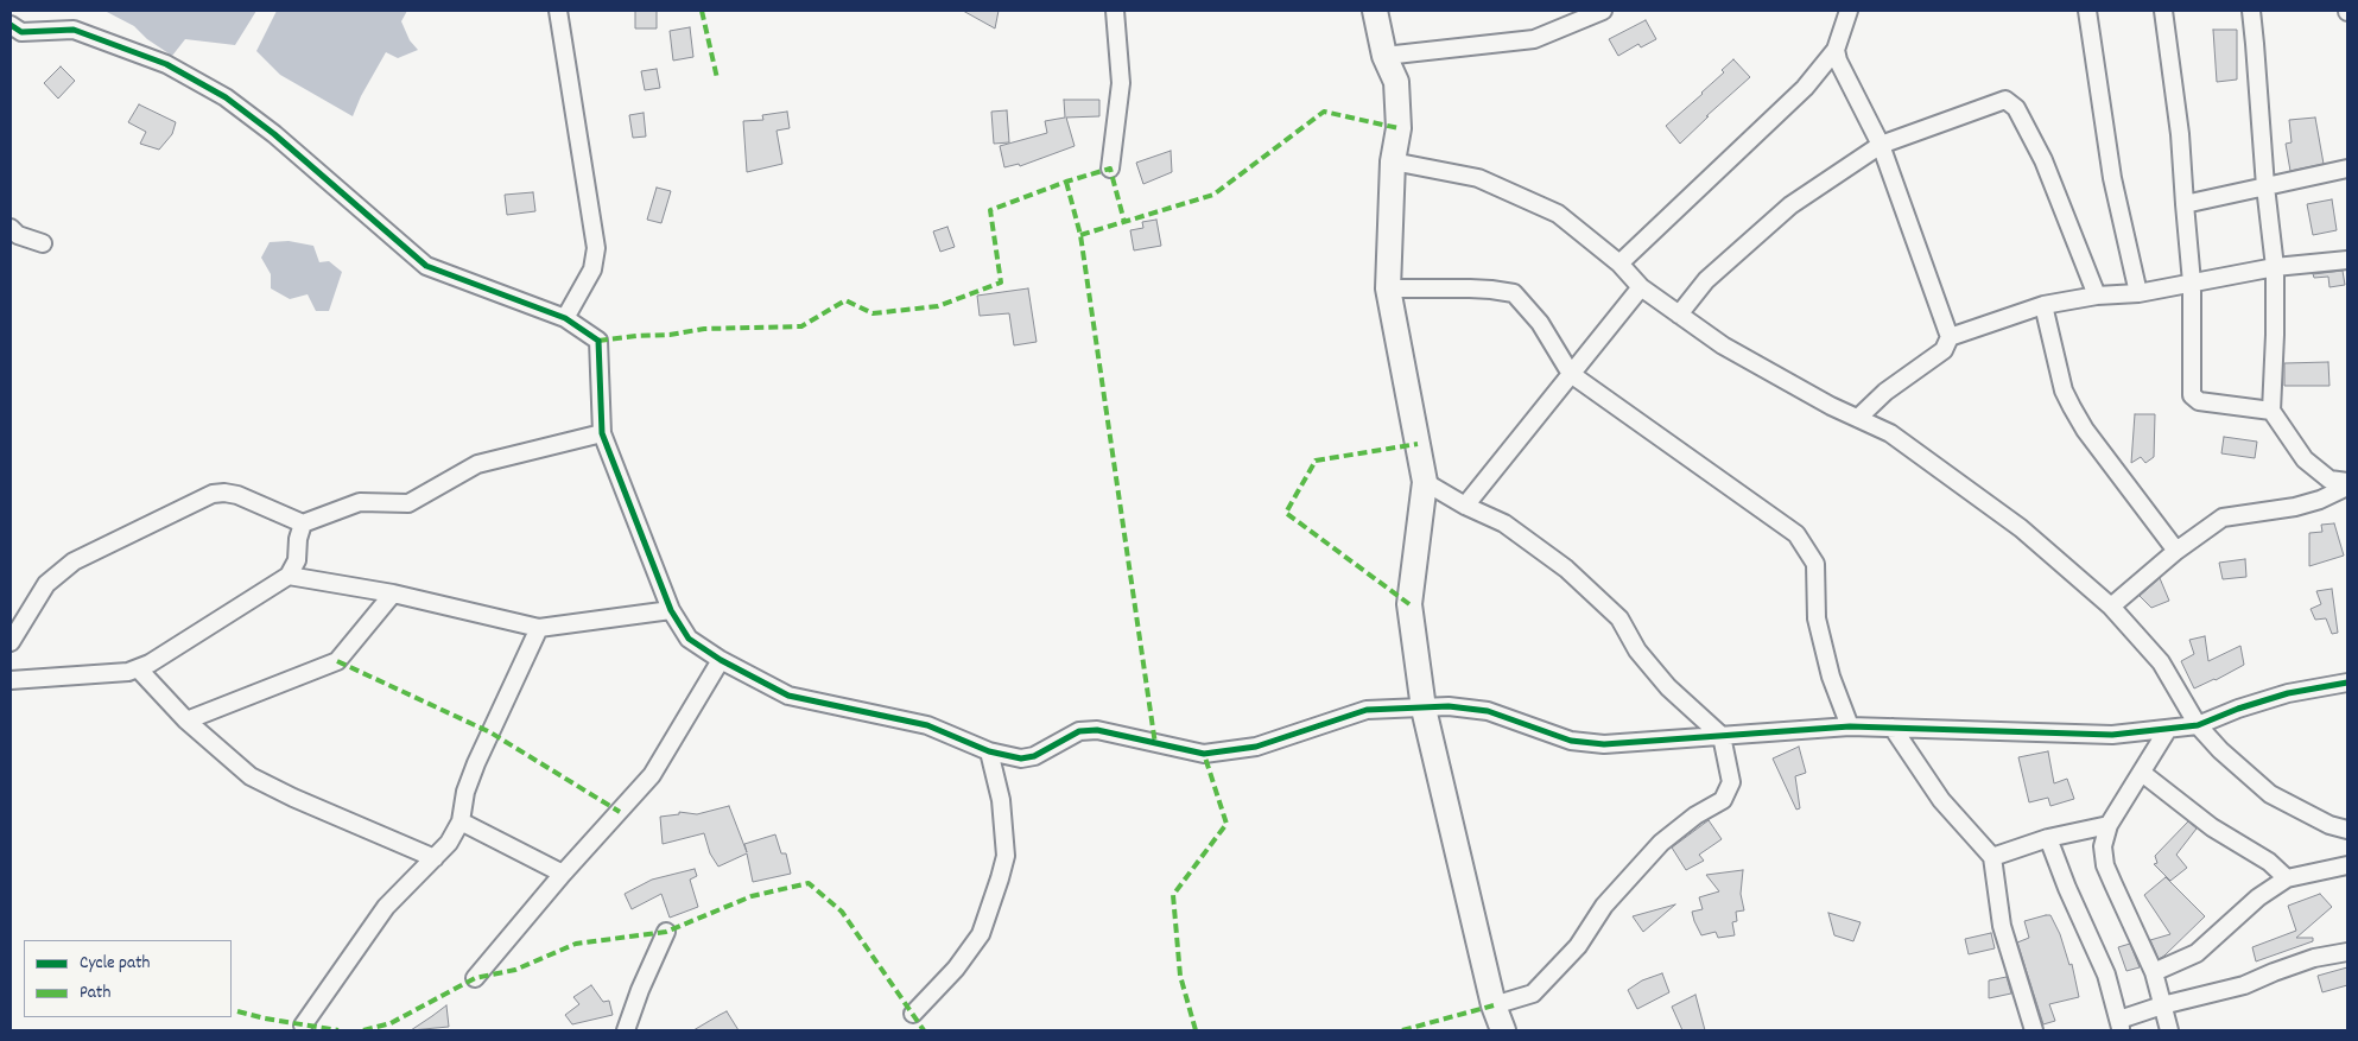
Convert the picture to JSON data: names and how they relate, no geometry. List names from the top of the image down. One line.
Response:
{"legend":["Cycle path","Path"]}
